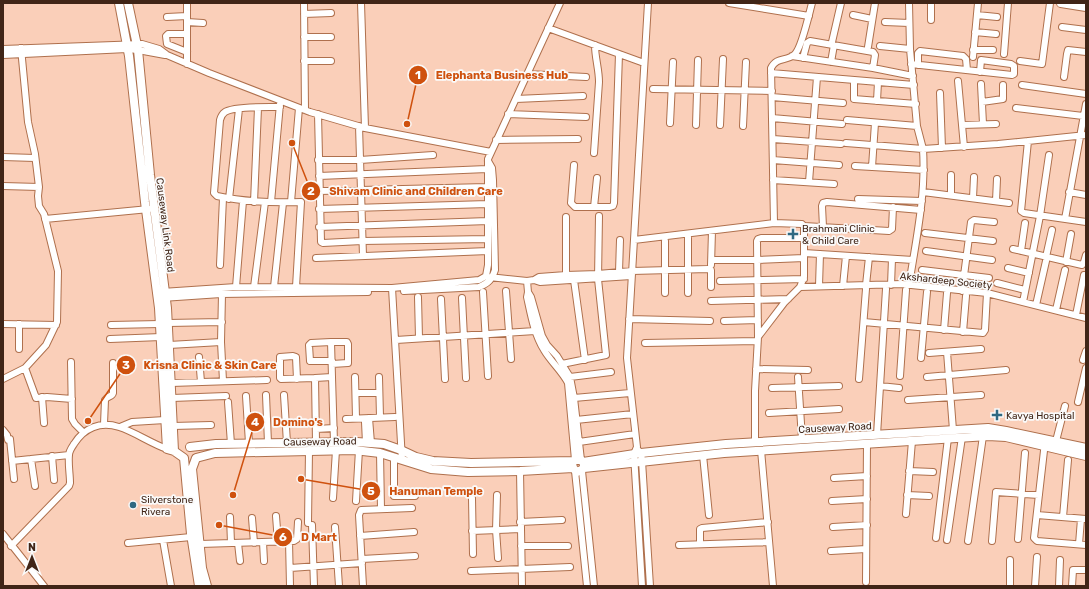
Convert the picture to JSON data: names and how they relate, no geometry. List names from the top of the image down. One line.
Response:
{"streets":{"main road":["Causeway Link Road","Causeway Road"],"street":["Akshardeep Society"]},"crossings":[["Causeway Link Road","Causeway Road"]],"places":{"other":["Elephanta Business Hub","Shivam Clinic and Children Care","Krisna Clinic & Skin Care","Hanuman Temple","Domino's","Silverstone Rivera","D Mart"],"health":["Brahmani Clinic & Child Care","Kavya Hospital"]},"north":"top"}
